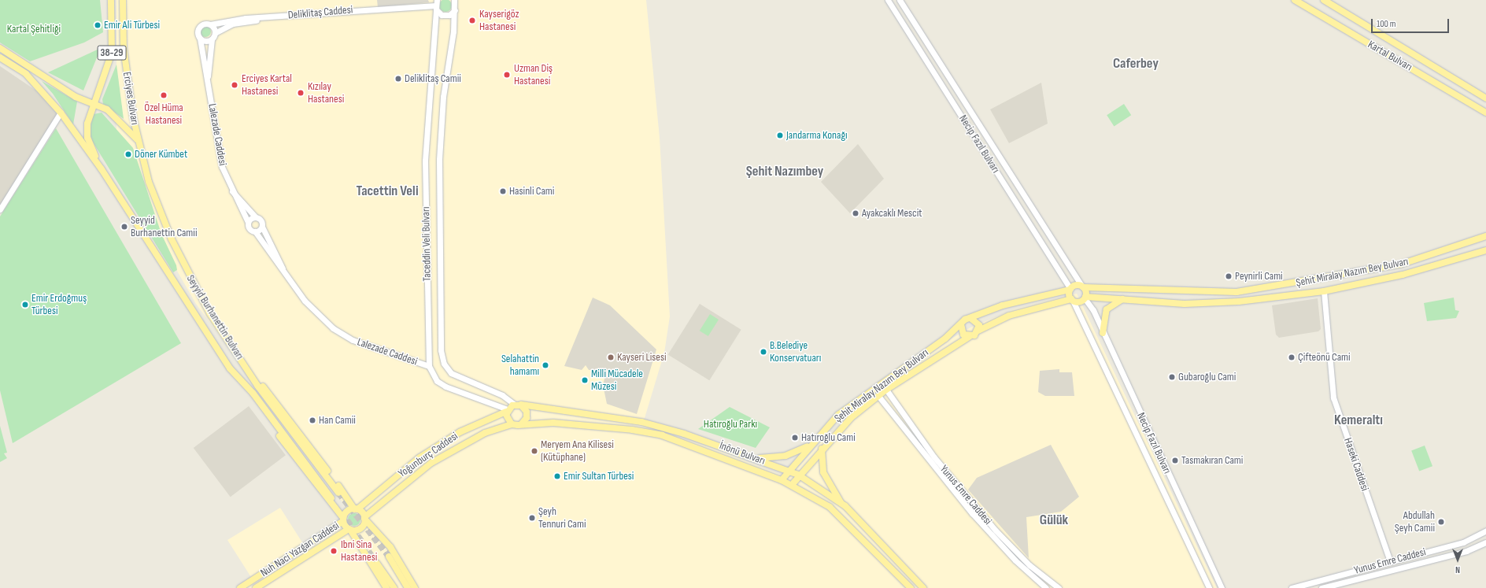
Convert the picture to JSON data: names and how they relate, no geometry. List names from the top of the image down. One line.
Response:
{"streets":{"main road":["38-29","Kartal Bulvarı","Erciyes Bulvarı","Şehit Miralay Nazım Bey Bulvarı","Seyyid Burhanettin Bulvarı","İnönü Bulvarı","Yoğunburç Caddesi","Nuh Naci Yazgan Caddesi"],"street":["Deliklitaş Caddesi","Lalezade Caddesi","Necip Fazıl Bulvarı","Taceddin Veli Bulvarı","Haseki Caddesi","Yunus Emre Caddesi"]},"crossings":[["Deliklitaş Caddesi","Lalezade Caddesi"],["Deliklitaş Caddesi","Taceddin Veli Bulvarı"],["Erciyes Bulvarı","Seyyid Burhanettin Bulvarı"],["Lalezade Caddesi","Taceddin Veli Bulvarı"],["Lalezade Caddesi","İnönü Bulvarı"],["Lalezade Caddesi","Yoğunburç Caddesi"],["Necip Fazıl Bulvarı","Şehit Miralay Nazım Bey Bulvarı"],["Taceddin Veli Bulvarı","İnönü Bulvarı"],["Taceddin Veli Bulvarı","Yoğunburç Caddesi"],["Şehit Miralay Nazım Bey Bulvarı","İnönü Bulvarı"],["Şehit Miralay Nazım Bey Bulvarı","Haseki Caddesi"],["Şehit Miralay Nazım Bey Bulvarı","Yunus Emre Caddesi"],["İnönü Bulvarı","Yoğunburç Caddesi"],["Yoğunburç Caddesi","Nuh Naci Yazgan Caddesi"],["Haseki Caddesi","Yunus Emre Caddesi"]],"districts":["Caferbey","Şehit Nazımbey","Tacettin Veli","Kemeraltı","Gülük"],"parks":["Kartal Şehitliği","Hatıroğlu Parkı"],"places":["Kayserigöz Hastanesi","Emir Ali Türbesi","Uzman Diş Hastanesi","Deliklitaş Camii","Erciyes Kartal Hastanesi","Kızılay Hastanesi","Özel Hüma Hastanesi","Jandarma Konağı","Döner Kümbet","Hasinli Cami","Ayakcaklı Mescit","Seyyid Burhanettin Camii","Peynirli Cami","Emir Erdoğmuş Türbesi","B.Belediye Konservatuarı","Kayseri Lisesi","Çifteönü Cami","Selahattin hamamı","Gubaroğlu Cami","Milli Mücadele Müzesi","Han Camii","Hatıroğlu Cami","Meryem Ana Kilisesi (Kütüphane)","Tasmakıran Cami","Emir Sultan Türbesi","Şeyh Tennuri Cami","Abdullah Şeyh Camii","Ibni Sina Hastanesi"],"scale_bar":"100 m","north":"bottom"}
